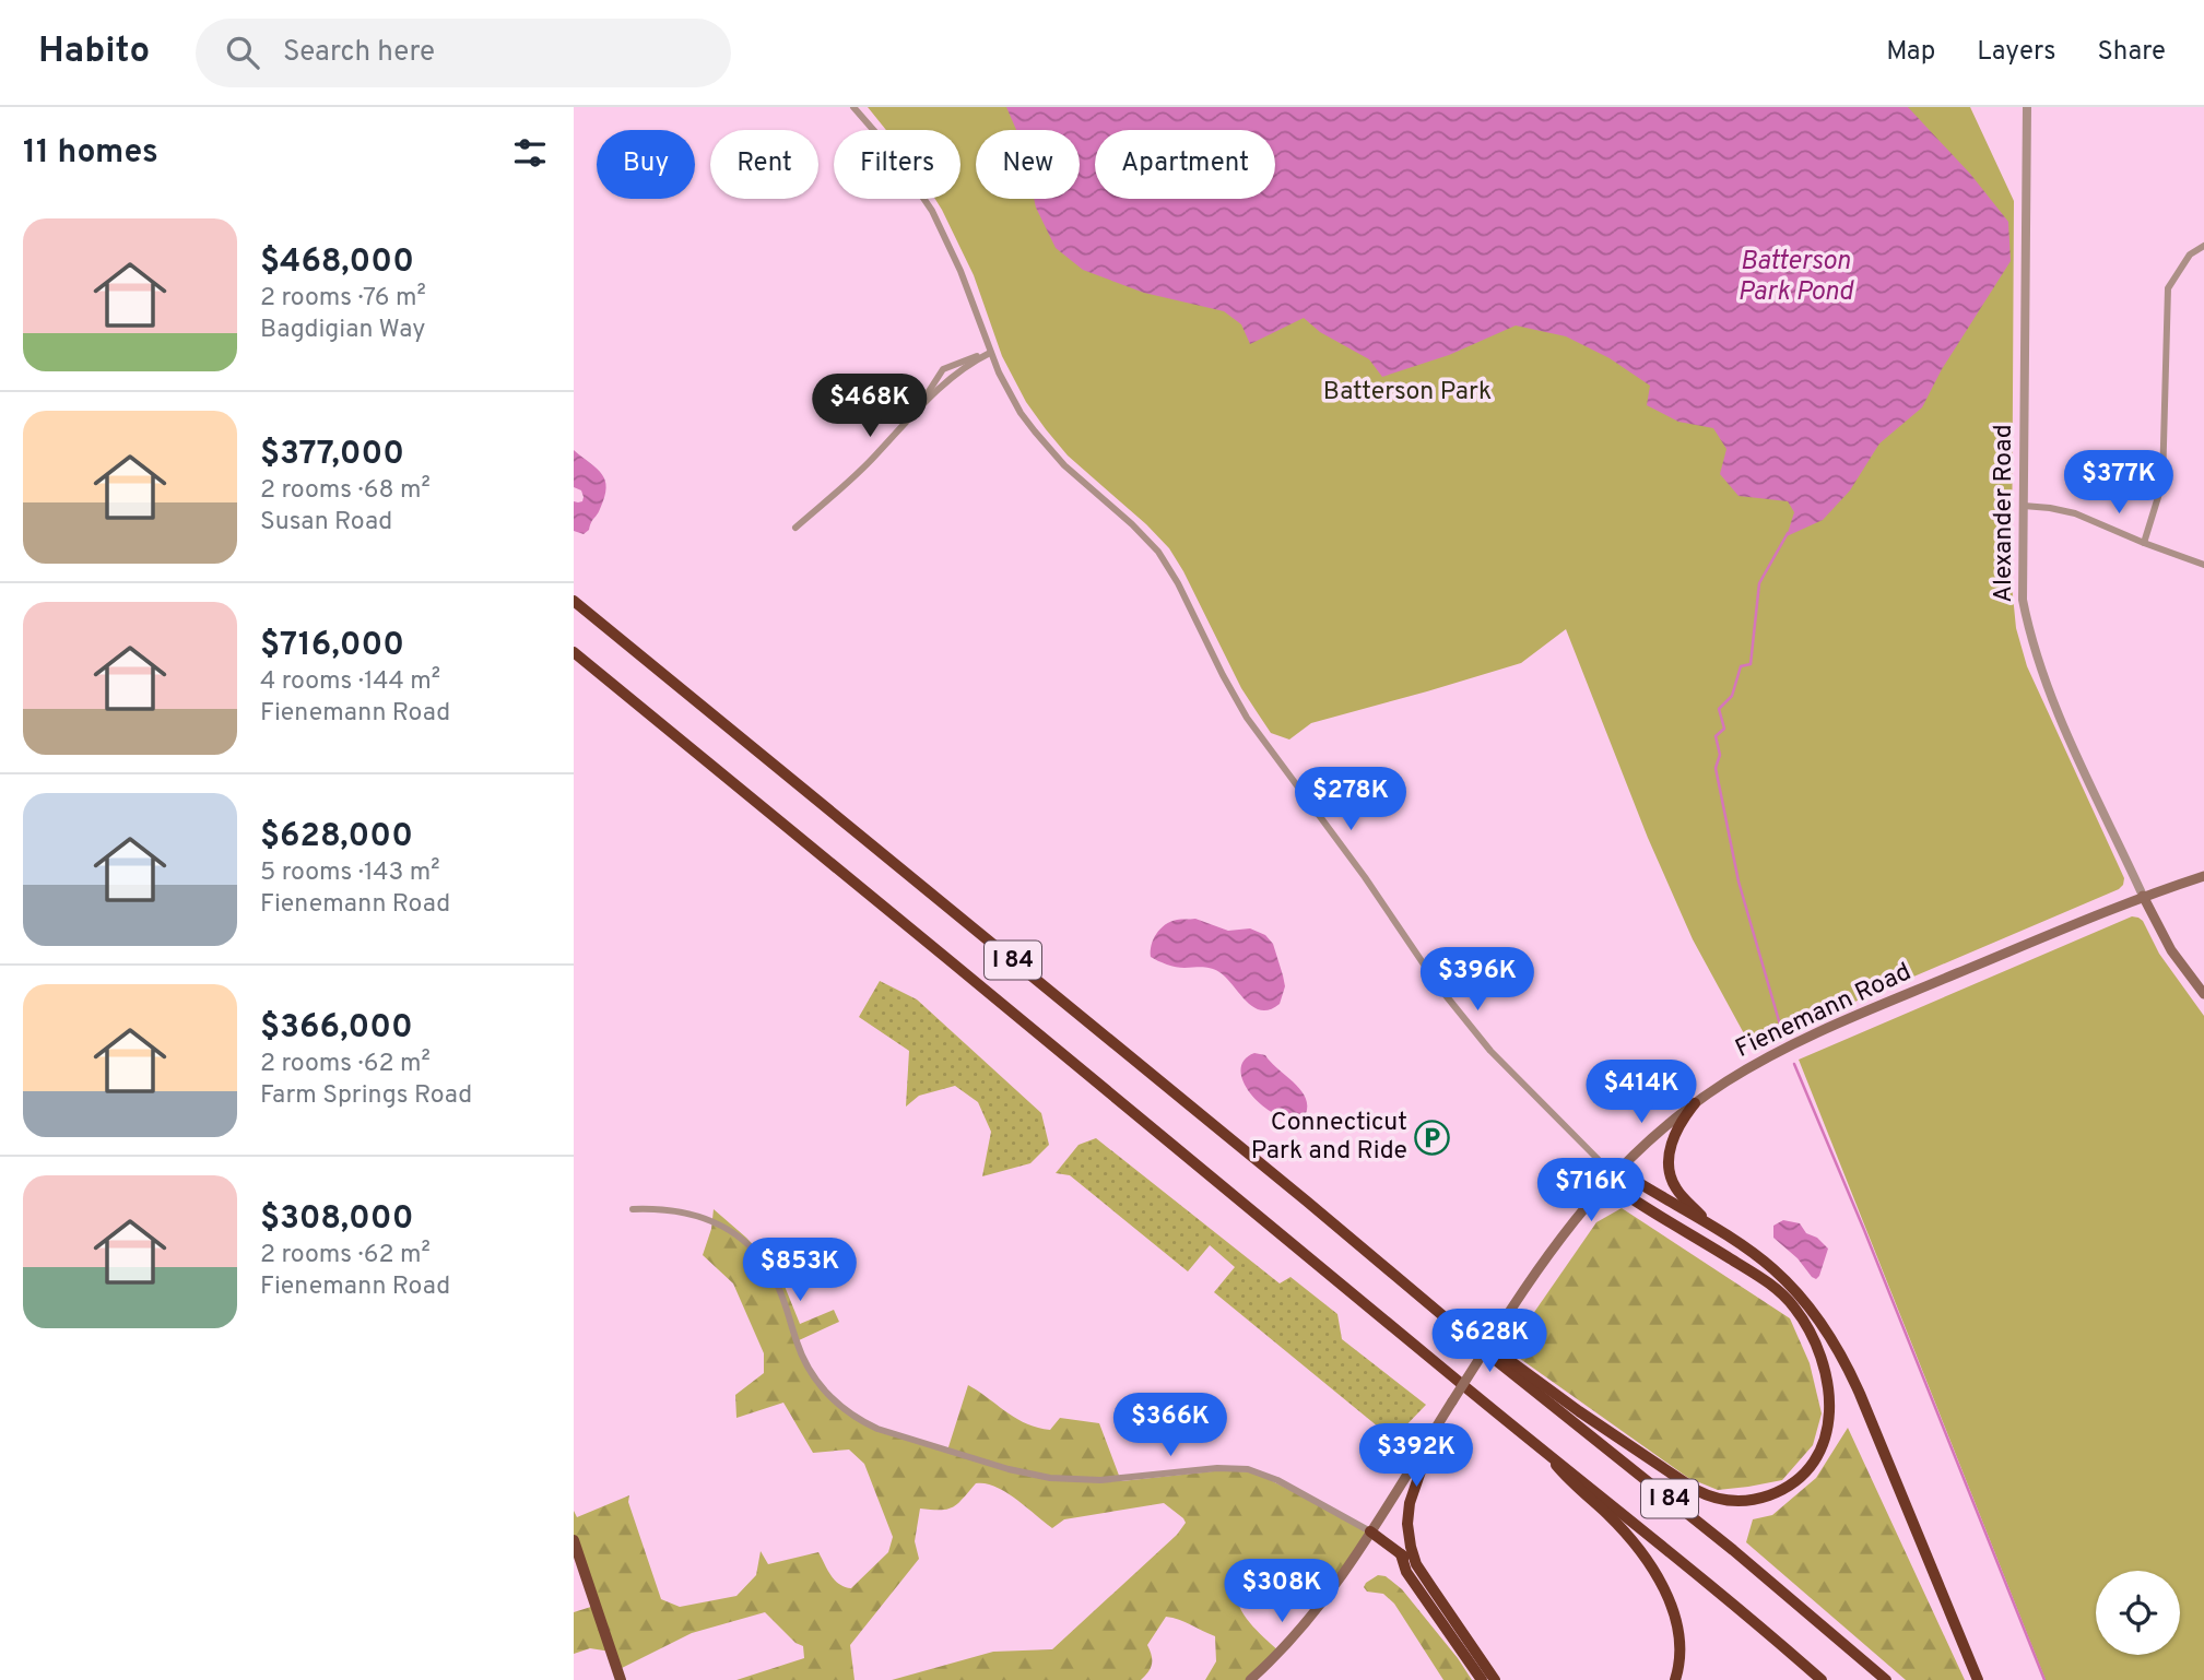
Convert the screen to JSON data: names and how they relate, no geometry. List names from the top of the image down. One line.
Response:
{"streets":{"highway":["I 84"],"main road":["Fienemann Road"],"street":["Alexander Road"]},"crossings":[["Alexander Road","Fienemann Road"]],"water":["Batterson Park Pond"],"parks":["Batterson Park"],"places":{"parking":["Connecticut Park and Ride"]},"page":{"header":"Habito","search":"Search here","nav":["Map","Layers","Share"],"heading":"11 homes","chip":["Buy","Rent","Filters","New","Apartment"],"list":[{"name":"$468,000","note":"2 rooms · 76 m² · Bagdigian Way"},{"name":"$377,000","note":"2 rooms · 68 m² · Susan Road"},{"name":"$716,000","note":"4 rooms · 144 m² · Fienemann Road"},{"name":"$628,000","note":"5 rooms · 143 m² · Fienemann Road"},{"name":"$366,000","note":"2 rooms · 62 m² · Farm Springs Road"},{"name":"$308,000","note":"2 rooms · 62 m² · Fienemann Road"}],"price":["$468K","$377K","$278K","$396K","$414K","$716K","$853K","$628K","$366K","$392K","$308K"]}}
